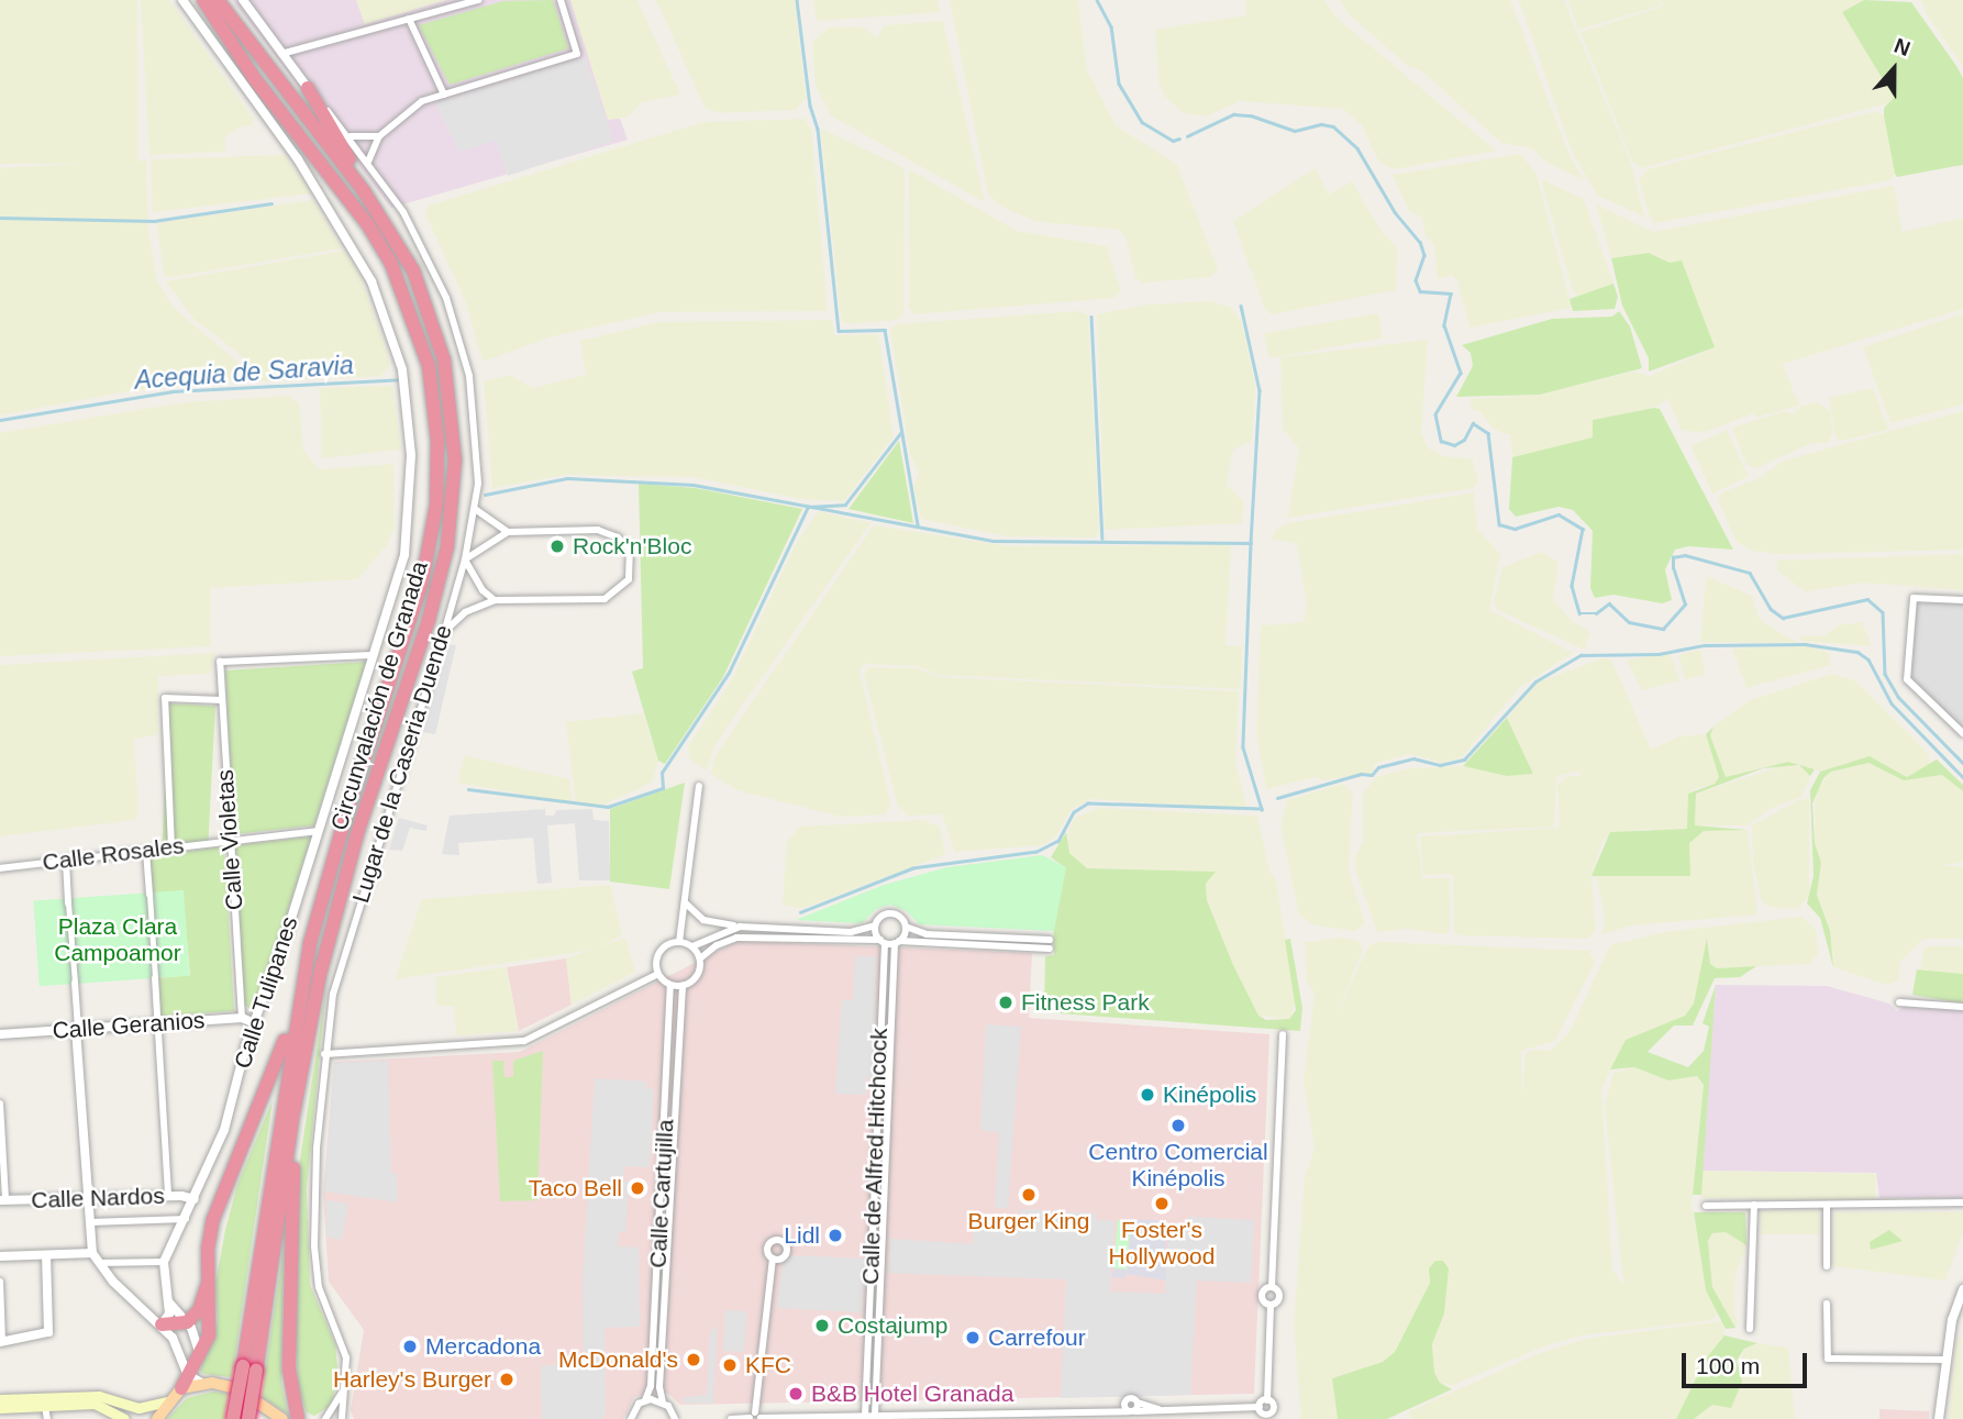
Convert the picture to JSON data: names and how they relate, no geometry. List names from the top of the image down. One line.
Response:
{"streets":{"highway":["Circunvalación de Granada"],"street":["Lugar de la Caseria Duende","Calle Violetas","Calle Rosales","Calle Tulipanes","Calle Geranios","Calle de Alfred Hitchcock","Calle Cartujilla","Calle Nardos"]},"crossings":[["Calle Violetas","Calle Rosales"],["Calle Violetas","Calle Tulipanes"],["Calle Violetas","Calle Geranios"],["Calle Rosales","Calle Tulipanes"],["Calle Tulipanes","Calle Nardos"]],"water":["Acequia de Saravia"],"parks":["Plaza Clara Campoamor"],"places":["Rock'n'Bloc","Fitness Park","Kinépolis","Centro Comercial Kinépolis","Taco Bell","Burger King","Foster's Hollywood","Lidl","Costajump","Carrefour","Mercadona","McDonald's","KFC","Harley's Burger","B&B Hotel Granada"],"scale_bar":"100 m","north":"top"}
